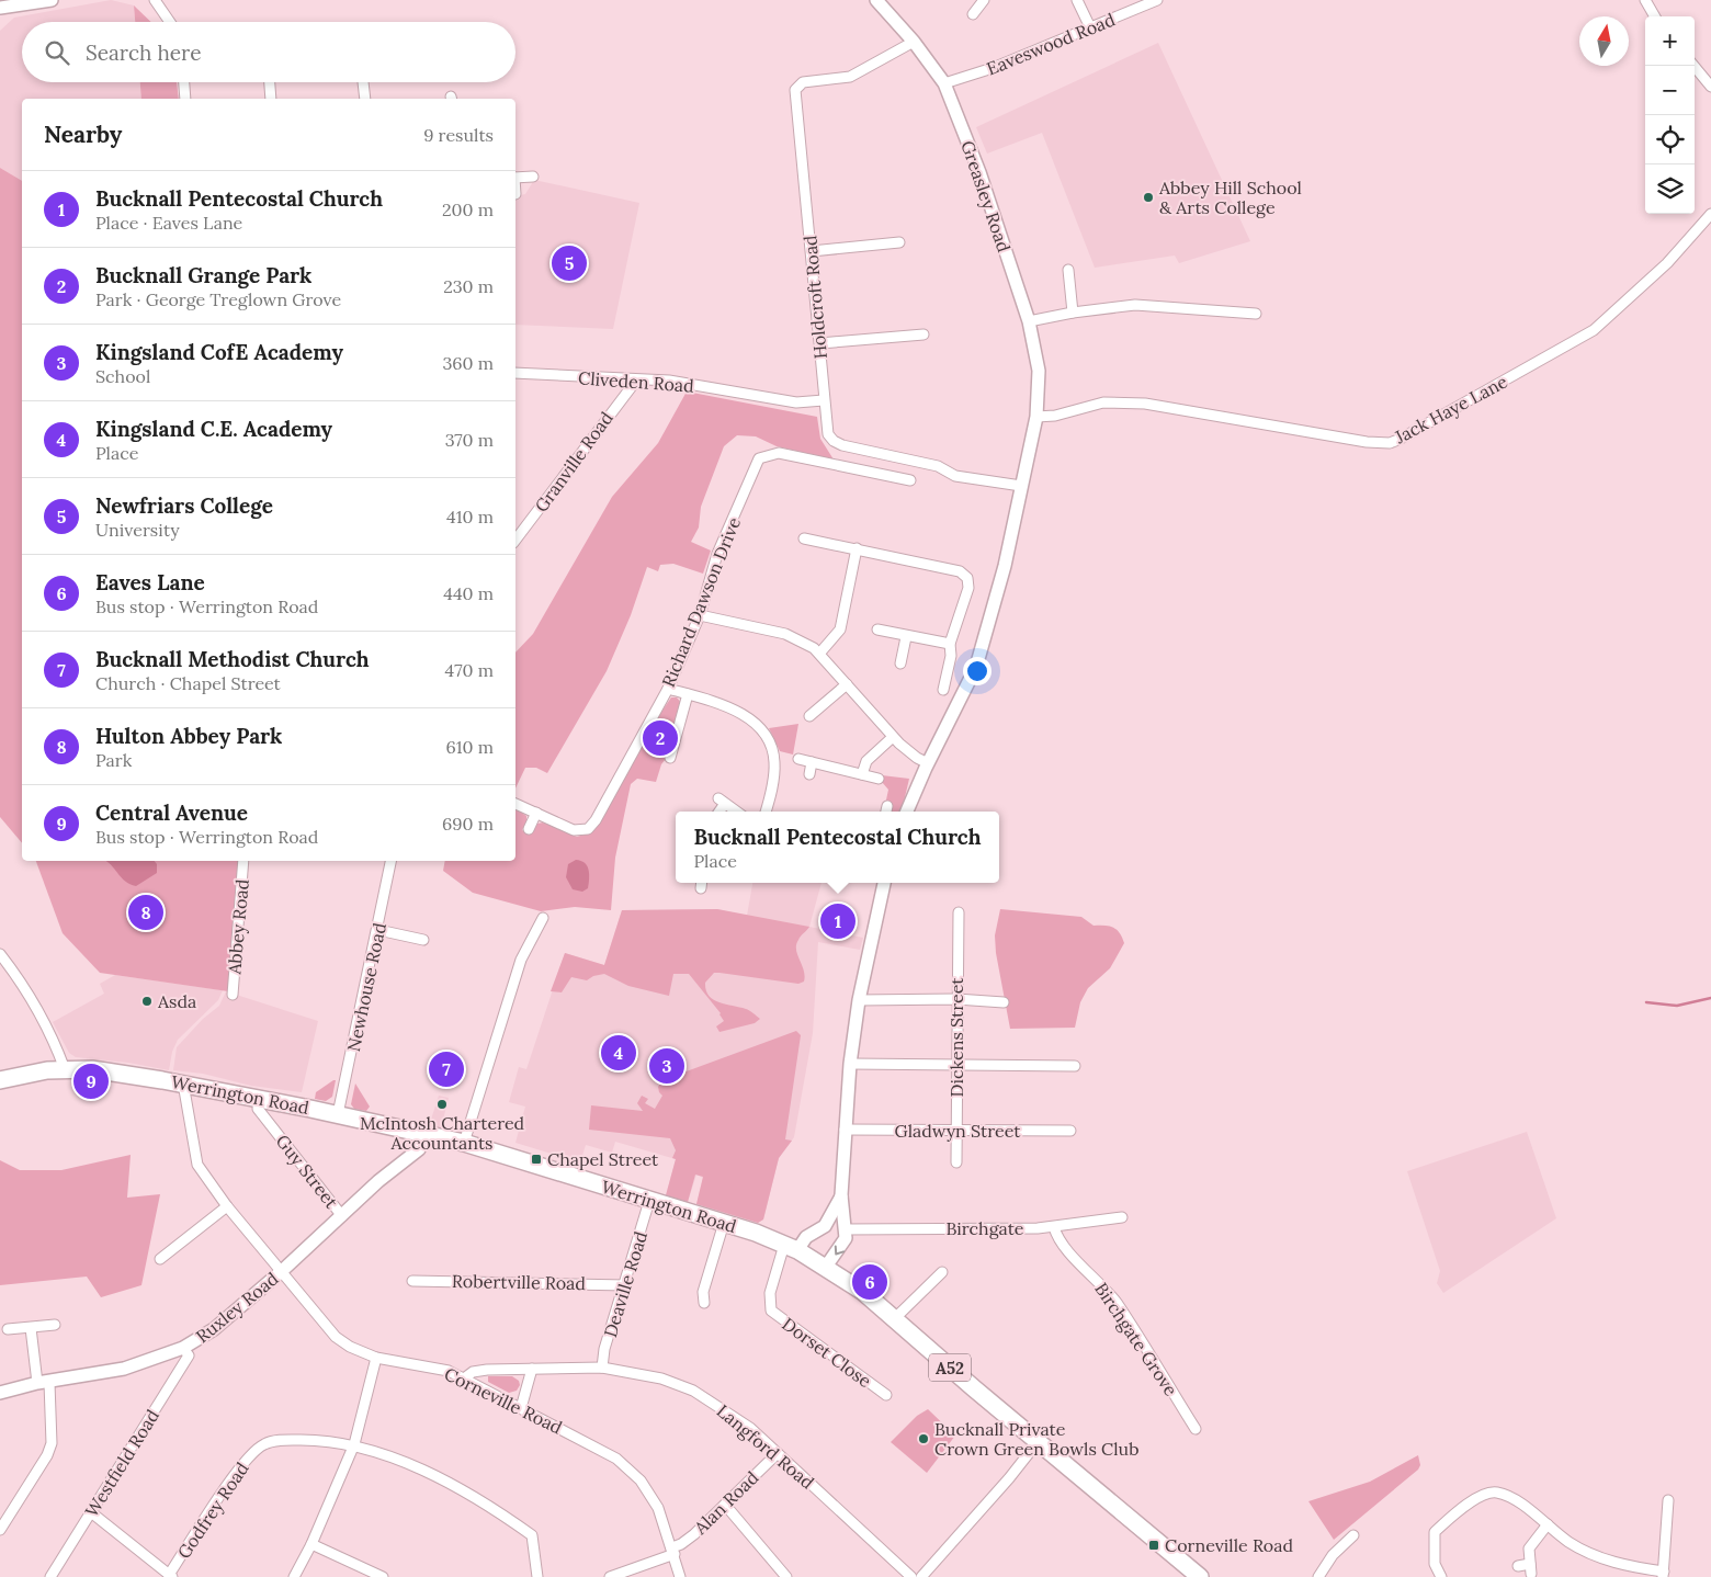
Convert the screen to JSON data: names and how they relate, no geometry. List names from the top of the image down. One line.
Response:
{"streets":{"highway":["Werrington Road","A52"],"street":["Eaveswood Road","Greasley Road","Holdcroft Road","Cliveden Road","Jack Haye Lane","Granville Road","Richard Dawson Drive","Abbey Road","Newhouse Road","Dickens Street","Gladwyn Street","Guy Street","Birchgate","Robertville Road","Deaville Road","Ruxley Road","Birchgate Grove","Dorset Close","Corneville Road","Langford Road","Westfield Road","Alan Road","Godfrey Road"]},"crossings":[["Eaveswood Road","Greasley Road"],["Greasley Road","Holdcroft Road"],["Greasley Road","Jack Haye Lane"],["Holdcroft Road","Cliveden Road"],["Cliveden Road","Granville Road"],["Newhouse Road","Werrington Road"],["Dickens Street","Gladwyn Street"],["Werrington Road","Guy Street"],["Werrington Road","Deaville Road"],["Werrington Road","Ruxley Road"],["Werrington Road","Dorset Close"],["Werrington Road","Corneville Road"],["Guy Street","Ruxley Road"],["Birchgate","Birchgate Grove"],["Robertville Road","Deaville Road"],["Deaville Road","Langford Road"],["Ruxley Road","Corneville Road"],["Ruxley Road","Westfield Road"],["Corneville Road","Langford Road"],["Corneville Road","Alan Road"],["Langford Road","Alan Road"]],"places":{"other":["Abbey Hill School & Arts College","Asda","McIntosh Chartered Accountants","Bucknall Private Crown Green Bowls Club"],"transit":["Chapel Street","Corneville Road"]},"north":"top","page":{"map_buttons":["+","−"],"search":"Search here","heading":["Nearby","9 results"],"list":[{"mark":"1","name":"Bucknall Pentecostal Church","note":"Place · Eaves Lane","value":"200 m"},{"mark":"2","name":"Bucknall Grange Park","note":"Park · George Treglown Grove","value":"230 m"},{"mark":"3","name":"Kingsland CofE Academy","note":"School","value":"360 m"},{"mark":"4","name":"Kingsland C.E. Academy","note":"Place","value":"370 m"},{"mark":"5","name":"Newfriars College","note":"University","value":"410 m"},{"mark":"6","name":"Eaves Lane","note":"Bus stop · Werrington Road","value":"440 m"},{"mark":"7","name":"Bucknall Methodist Church","note":"Church · Chapel Street","value":"470 m"},{"mark":"8","name":"Hulton Abbey Park","note":"Park","value":"610 m"},{"mark":"9","name":"Central Avenue","note":"Bus stop · Werrington Road","value":"690 m"}],"pins":["5","2","8","1","4","3","7","9","6"],"popup":["Bucknall Pentecostal Church","Place"]}}
